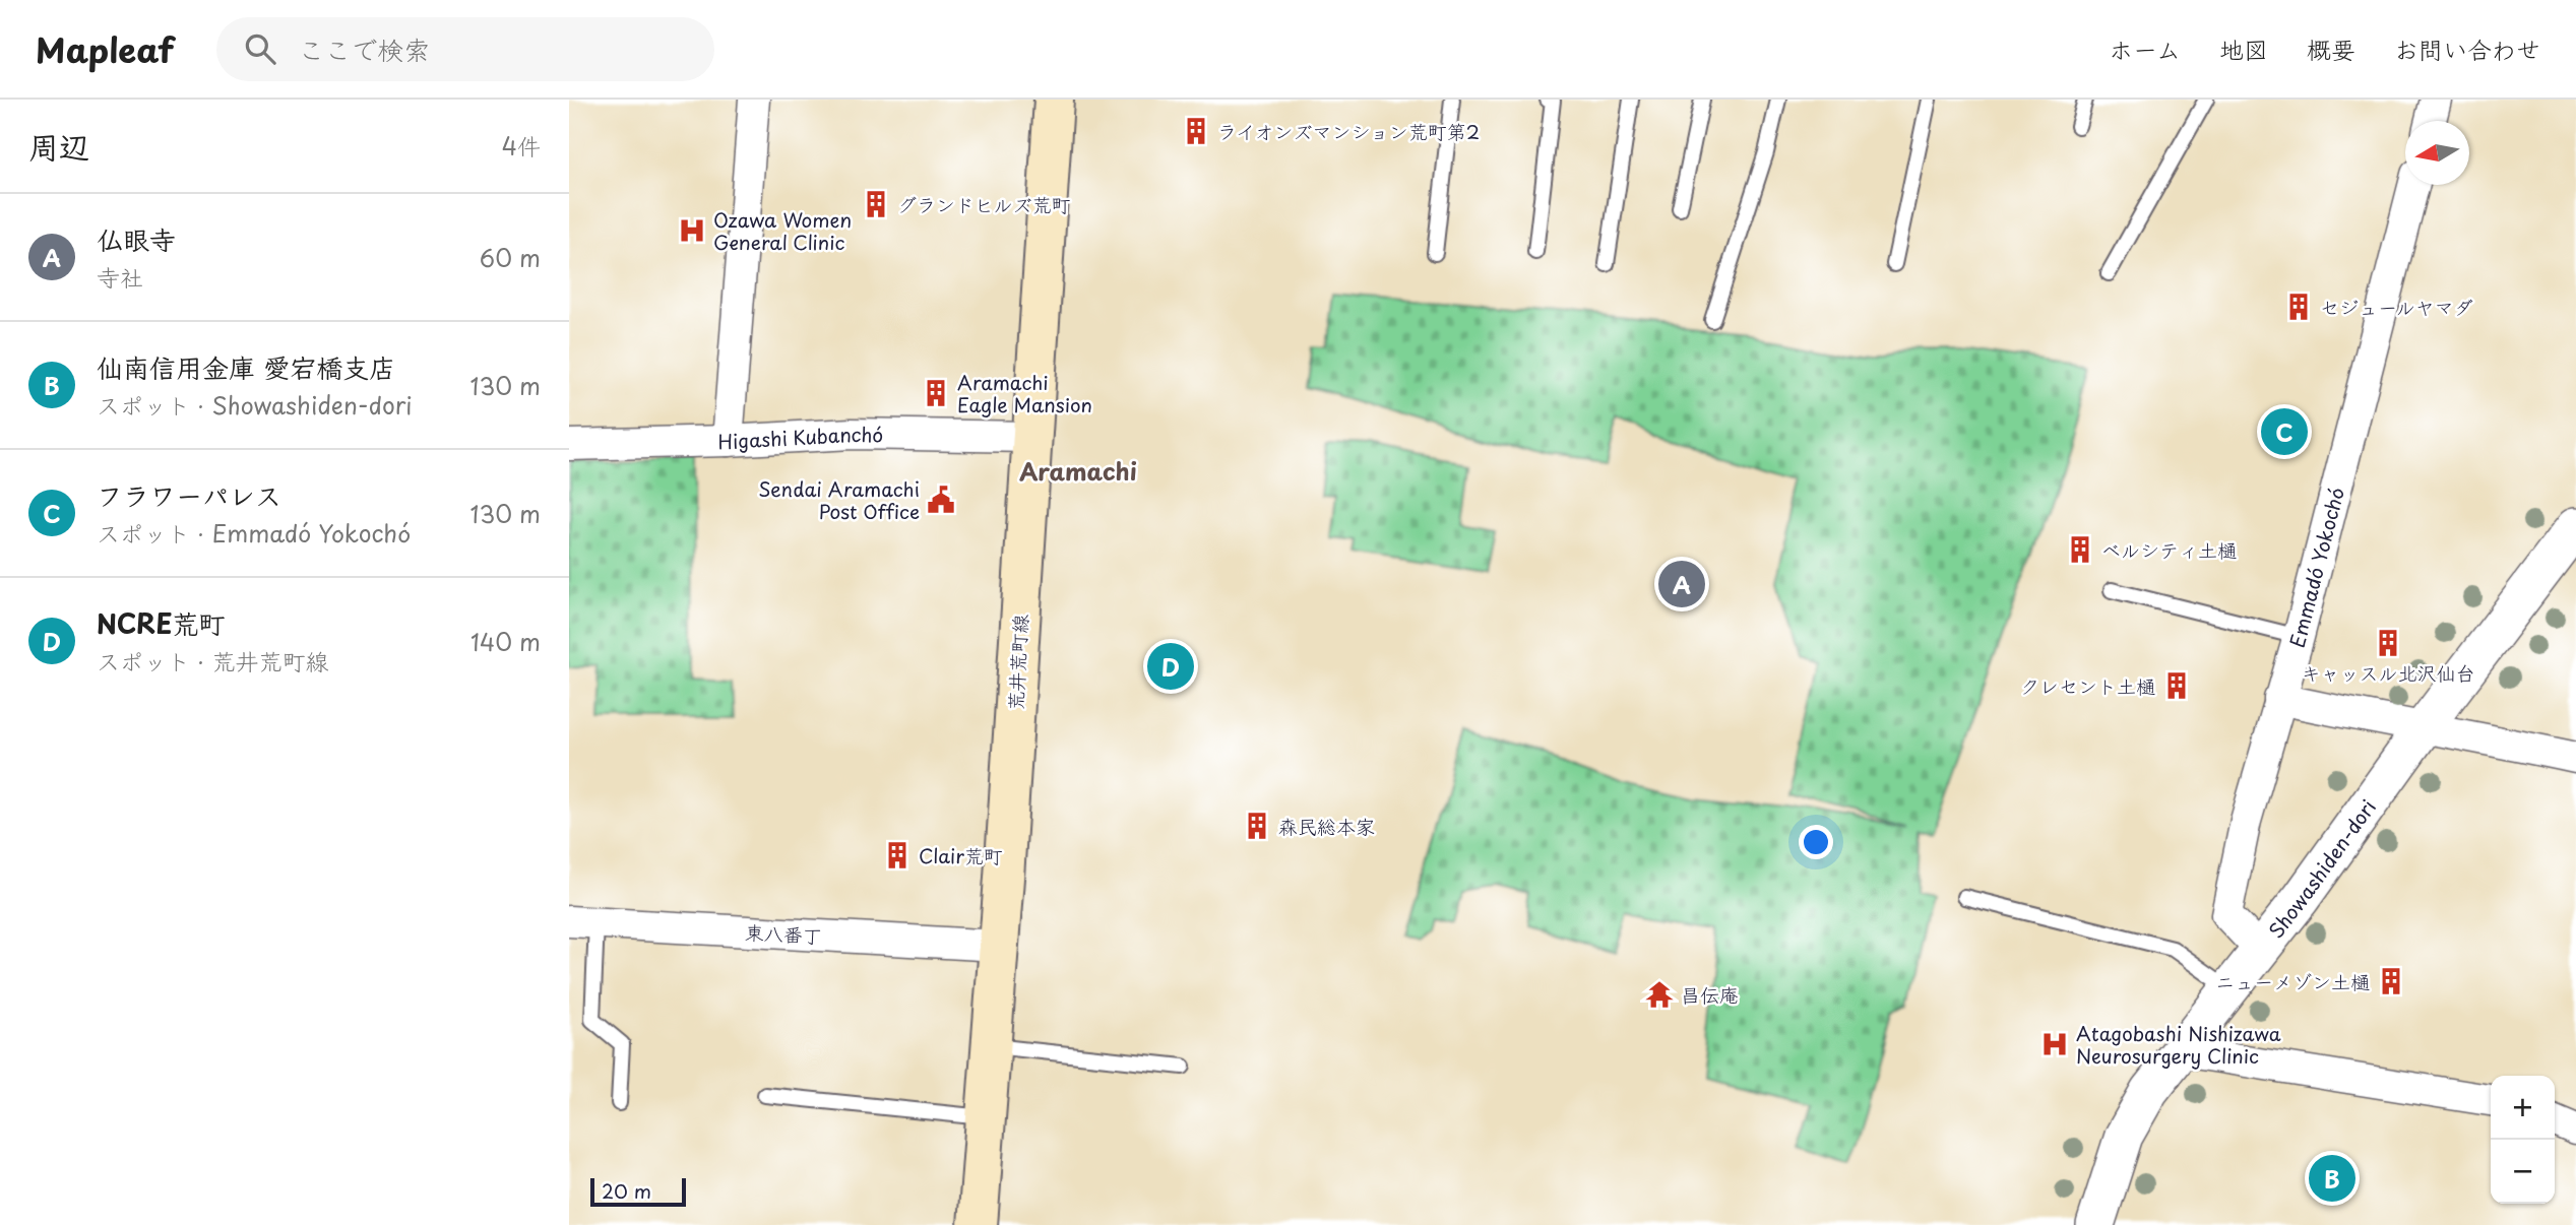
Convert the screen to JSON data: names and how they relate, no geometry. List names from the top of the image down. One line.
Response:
{"streets":{"main road":["荒井荒町線"],"street":["Higashi Kubanchó","Emmadó Yokochó","Showashiden-dori","東八番丁"]},"crossings":[["Higashi Kubanchó","荒井荒町線"],["Emmadó Yokochó","Showashiden-dori"],["荒井荒町線","東八番丁"]],"districts":["Aramachi"],"places":{"building":["ライオンズマンション荒町第2","グランドヒルズ荒町","セジュールヤマダ","Aramachi Eagle Mansion","ベルシティ土樋","キャッスル北沢仙台","クレセント土樋","森民総本家","Clair荒町","ニューメゾン土樋"],"hospital":["Ozawa Women General Clinic","Atagobashi Nishizawa Neurosurgery Clinic"],"public building":["Sendai Aramachi Post Office"],"temple":["昌伝庵"]},"scale_bar":"20 m","north":"left","page":{"header":"Mapleaf","search":"ここで検索","nav":["ホーム","地図","概要","お問い合わせ"],"heading":["周辺","4件"],"list":[{"mark":"A","name":"仏眼寺","note":"寺社","value":"60 m"},{"mark":"B","name":"仙南信用金庫 愛宕橋支店","note":"スポット · Showashiden-dori","value":"130 m"},{"mark":"C","name":"フラワーパレス","note":"スポット · Emmadó Yokochó","value":"130 m"},{"mark":"D","name":"NCRE荒町","note":"スポット · 荒井荒町線","value":"140 m"}],"pins":["C","A","D","B"],"map_buttons":["+","−"],"scale":"20 m"}}
